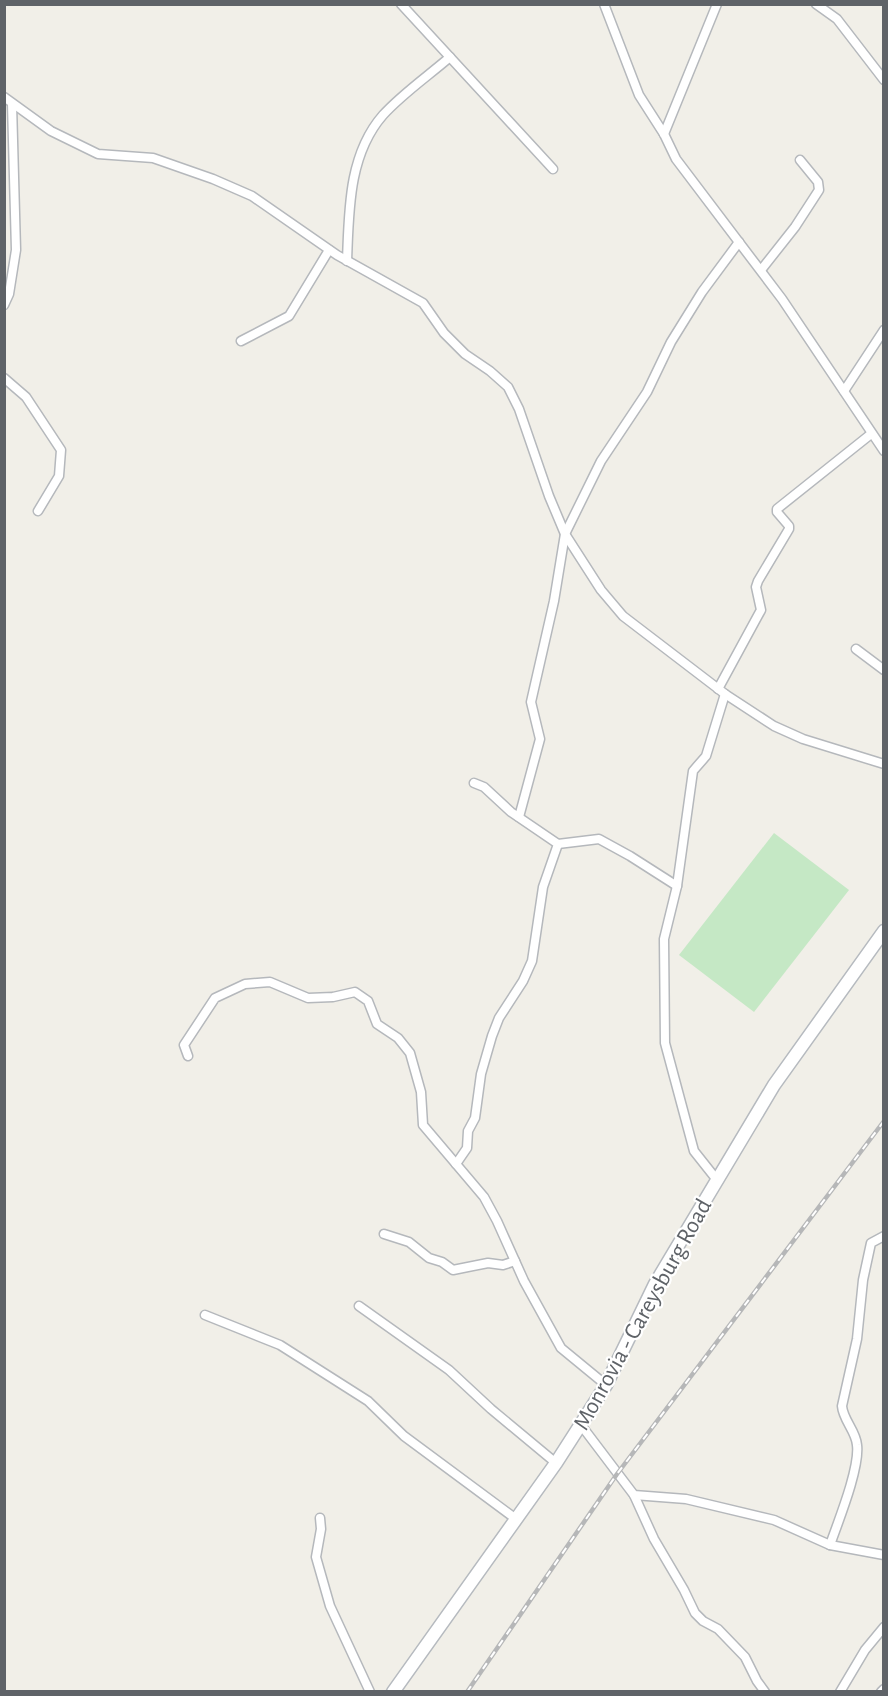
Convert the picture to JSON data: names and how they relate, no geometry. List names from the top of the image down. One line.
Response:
{"streets":{"main road":["Monrovia - Careysburg Road"]}}
